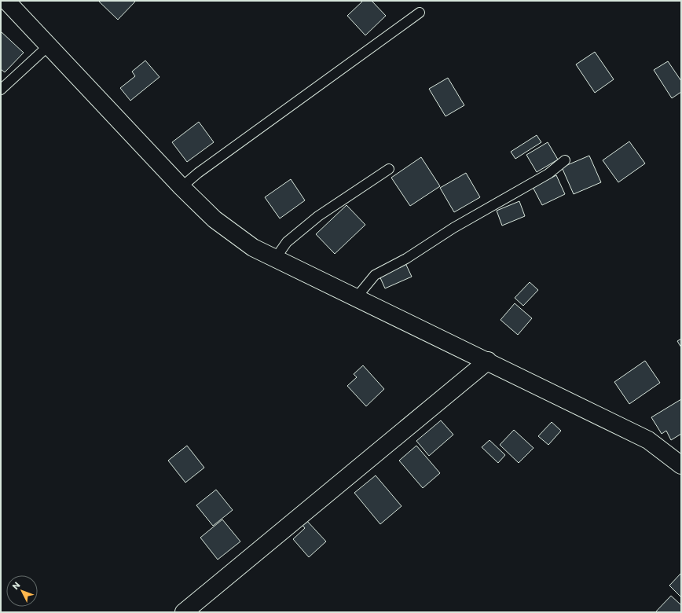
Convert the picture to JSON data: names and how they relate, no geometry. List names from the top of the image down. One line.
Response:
{"north":"top left"}
